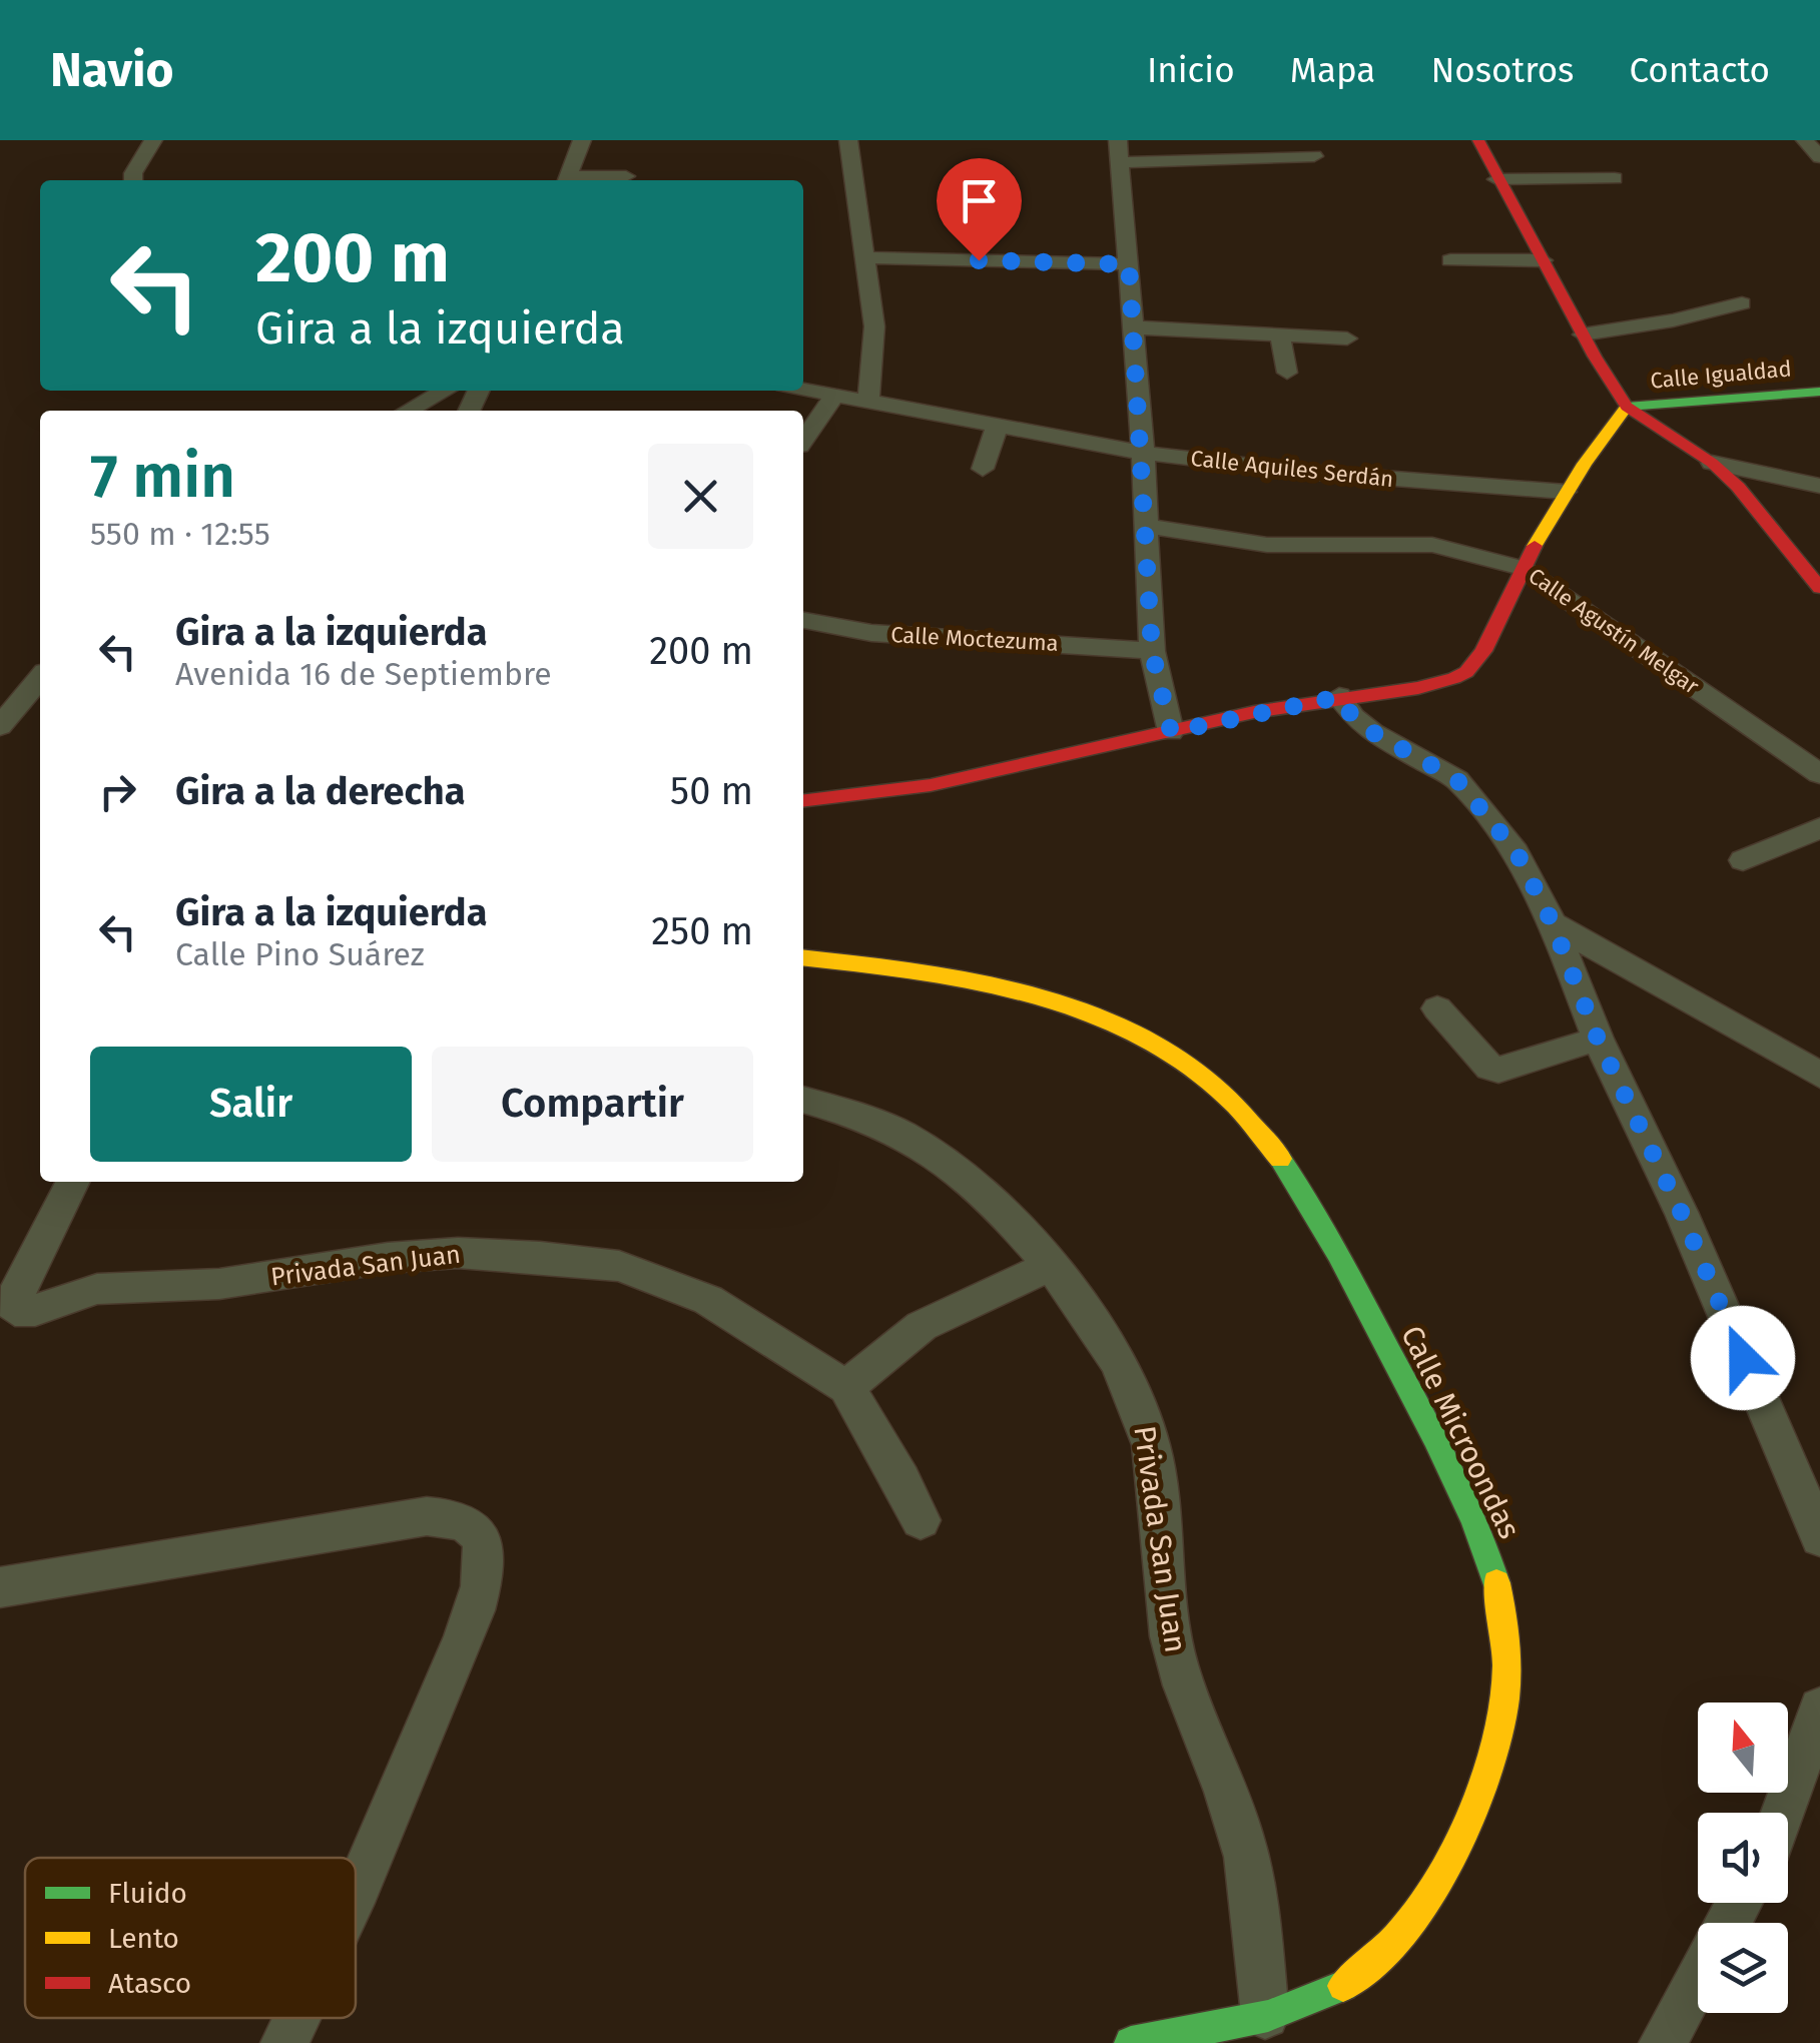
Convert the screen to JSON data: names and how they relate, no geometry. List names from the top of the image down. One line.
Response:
{"streets":{"street":["Calle Igualdad","Calle Aquiles Serdán","Calle Agustín Melgar","Calle Moctezuma","Privada San Juan","Calle Microondas"]},"crossings":[["Privada San Juan","Calle Microondas"]],"legend":["Fluido","Lento","Atasco"],"north":"top","page":{"header":"Navio","nav":["Inicio","Mapa","Nosotros","Contacto"],"turn":["200 m","Gira a la izquierda"],"heading":["7 min","550 m · 12:55"],"list":[{"name":"Gira a la izquierda","note":"Avenida 16 de Septiembre","value":"200 m"},{"name":"Gira a la derecha","value":"50 m"},{"name":"Gira a la izquierda","note":"Calle Pino Suárez","value":"250 m"}],"buttons":["Salir","Compartir"]}}
